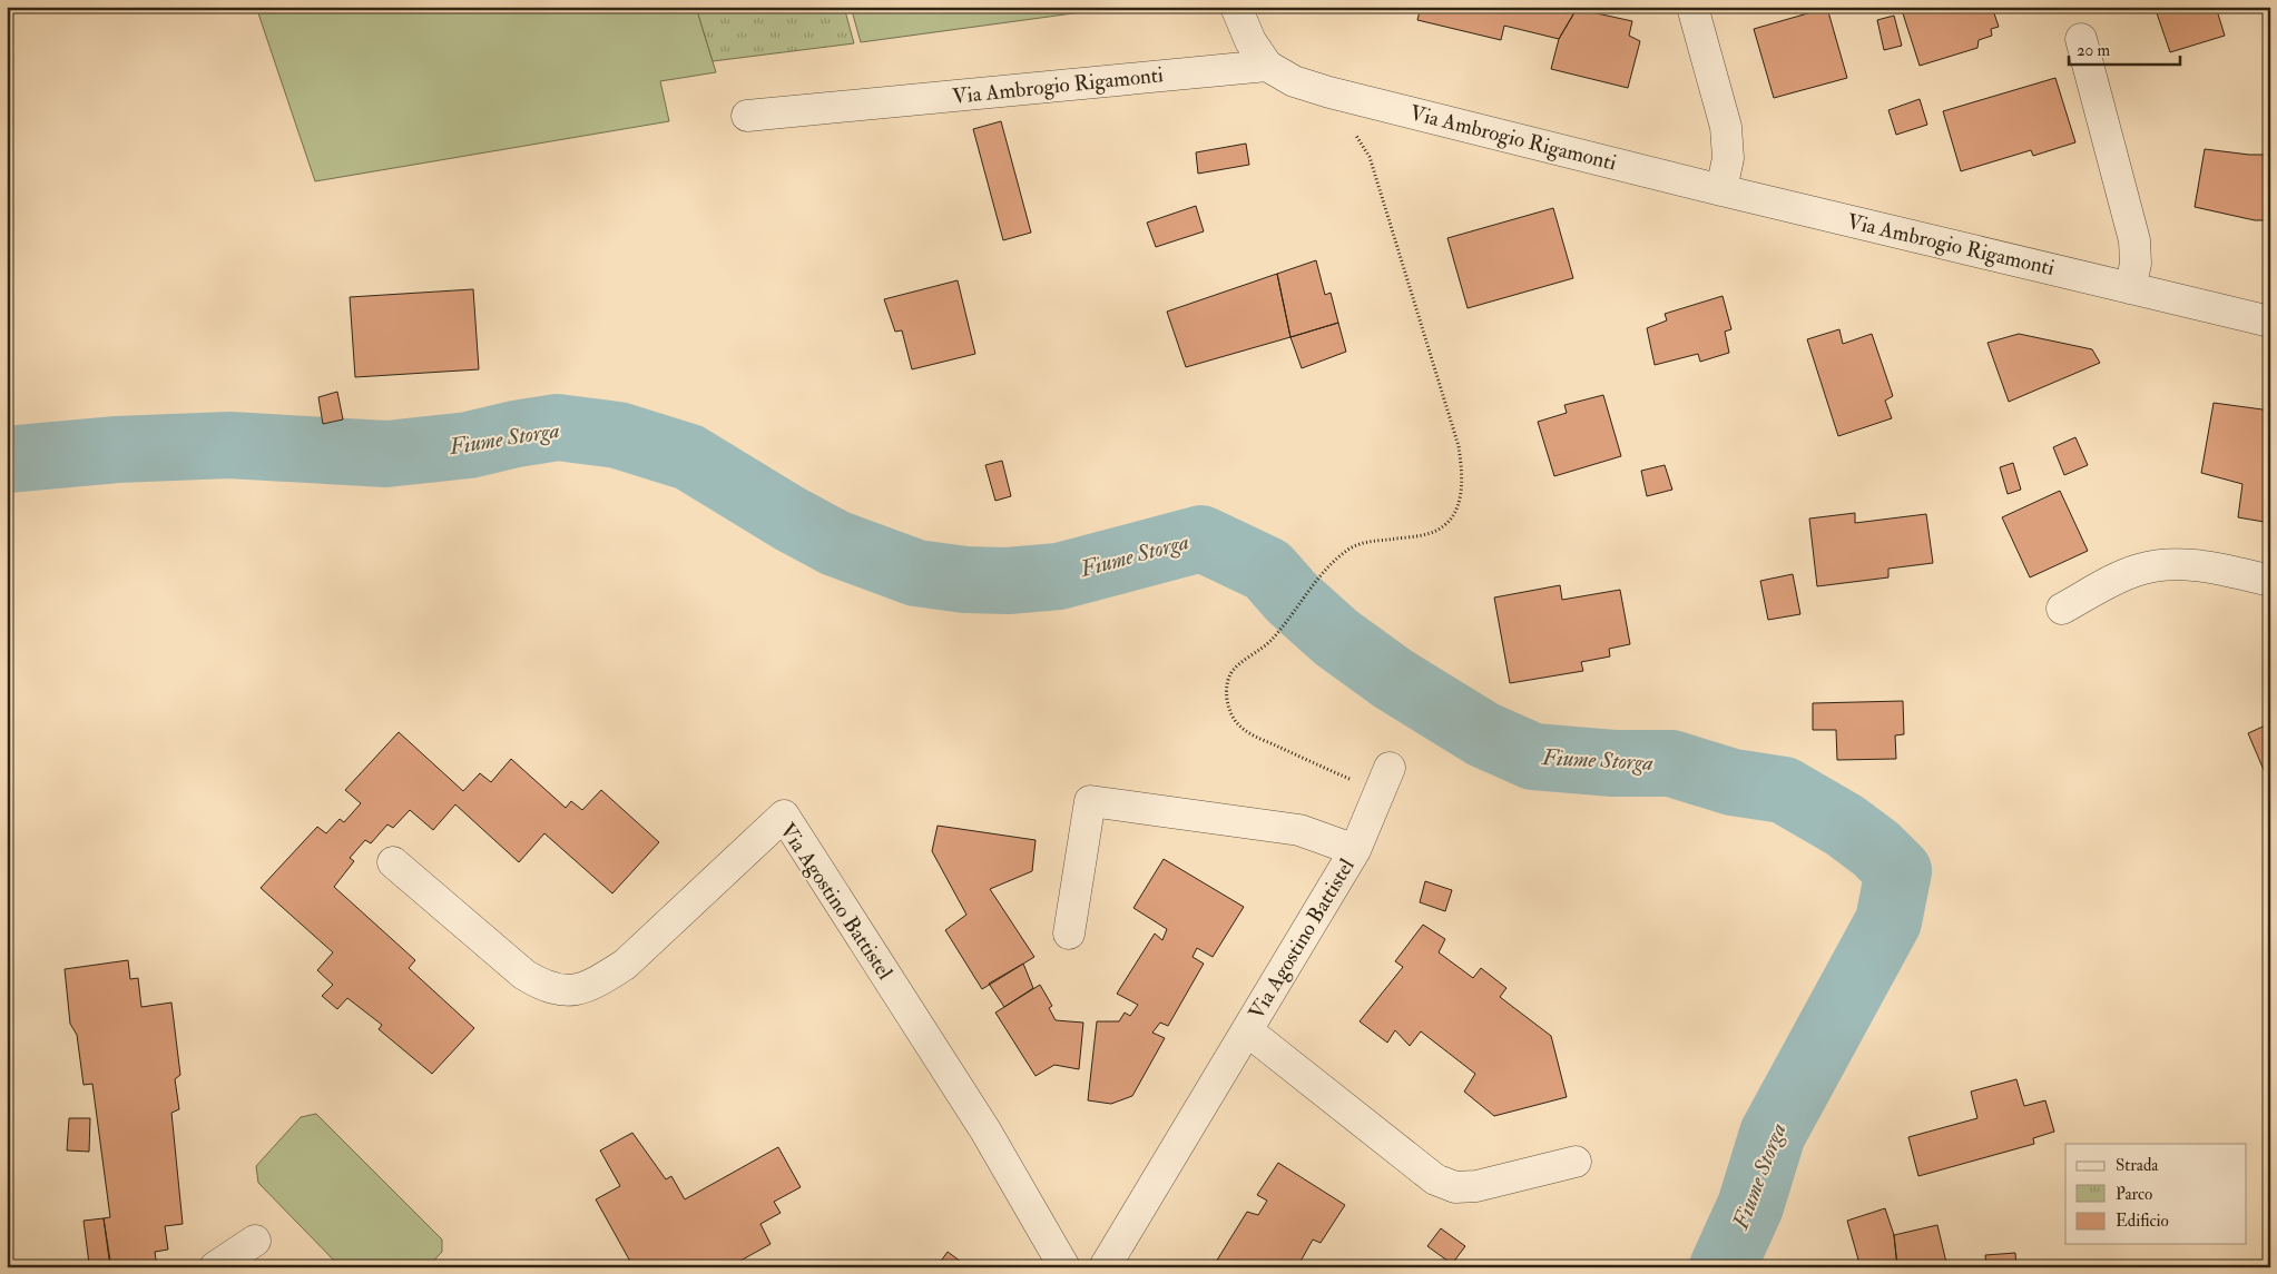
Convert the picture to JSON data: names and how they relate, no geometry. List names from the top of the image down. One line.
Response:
{"streets":{"street":["Via Ambrogio Rigamonti","Via Agostino Battistel"]},"water":["Fiume Storga"],"legend":["Strada","Parco","Edificio"],"scale_bar":"20 m"}
